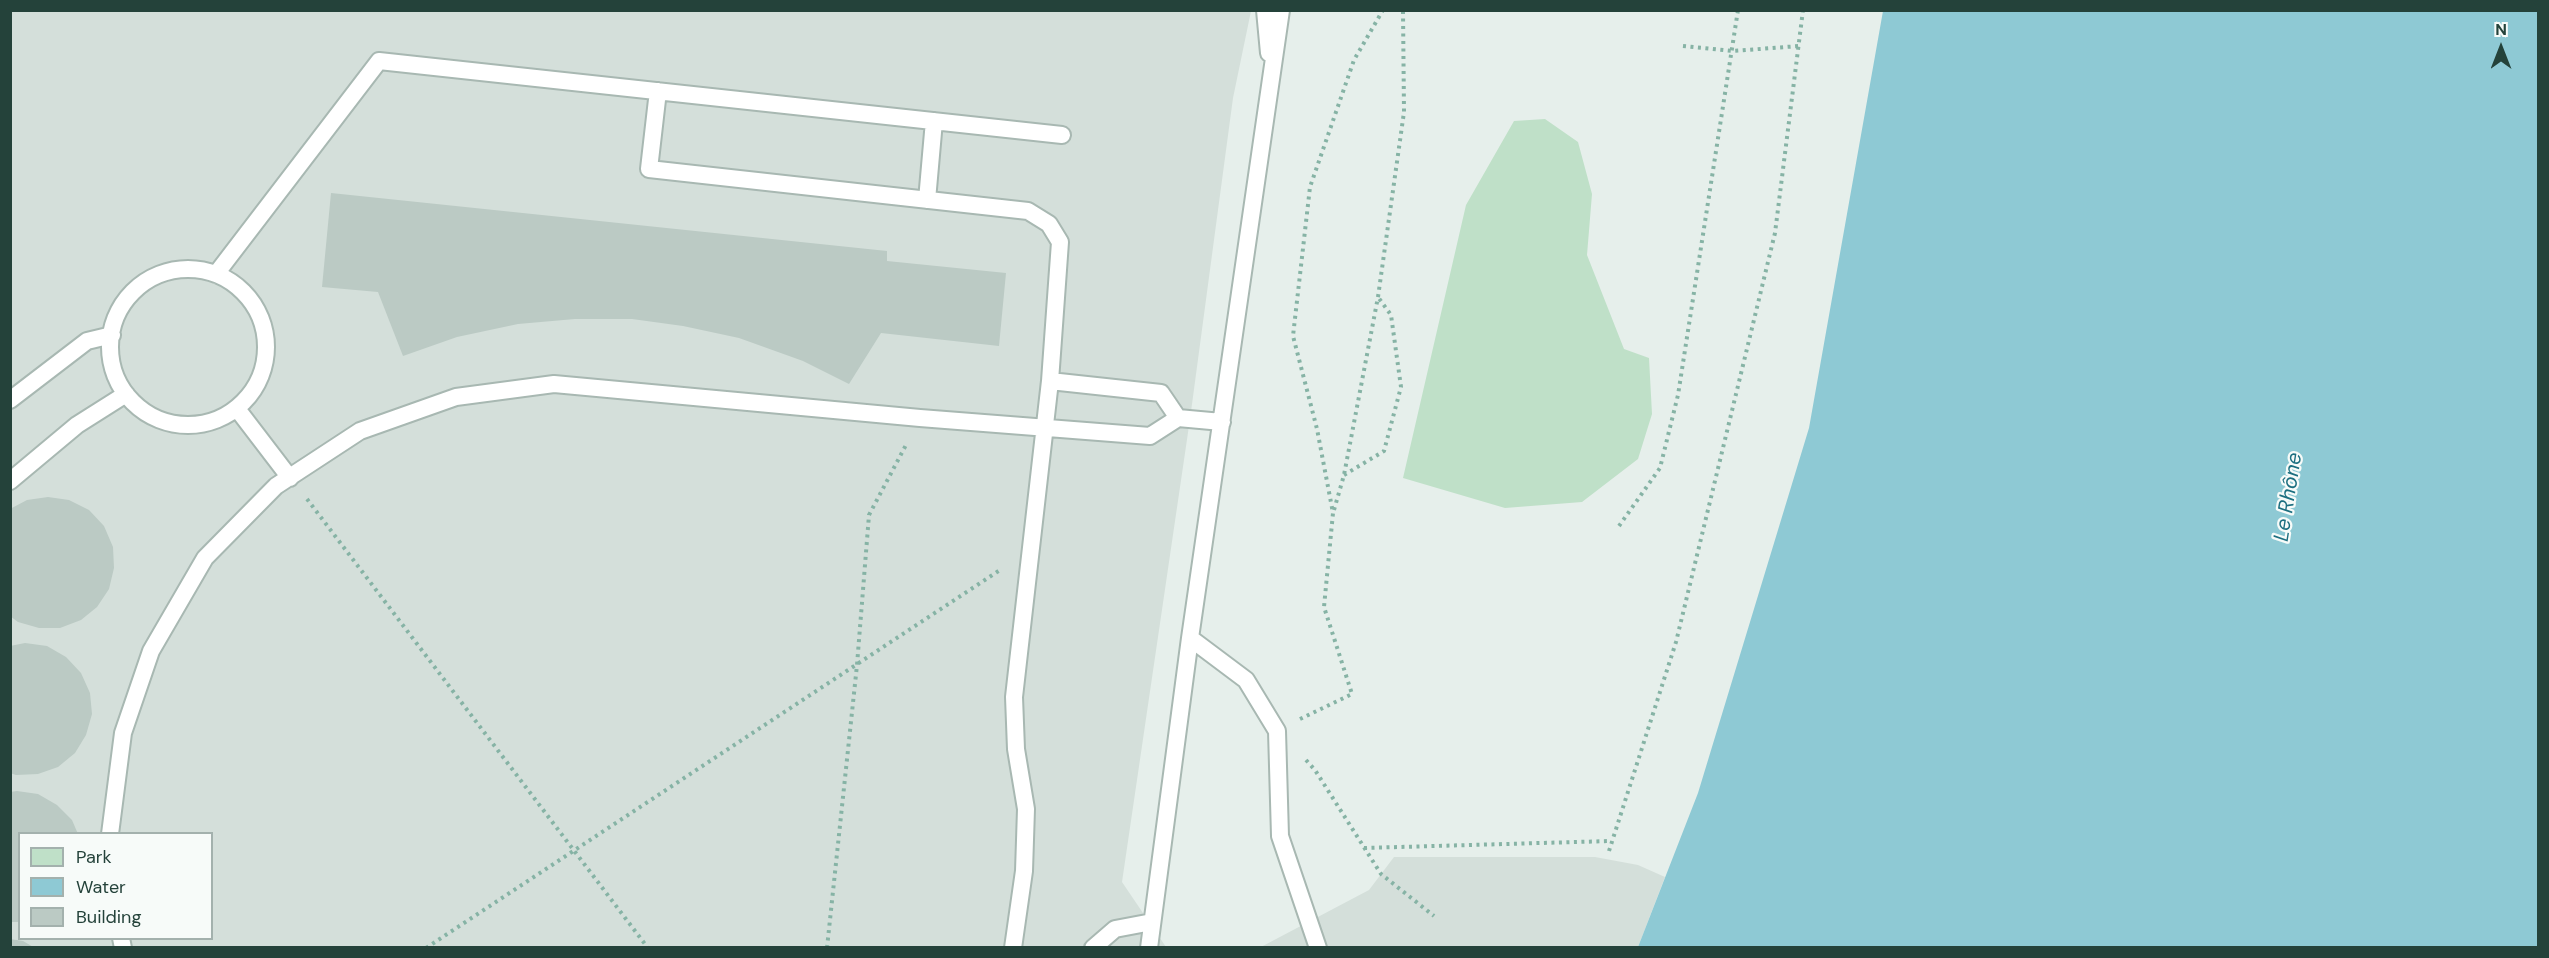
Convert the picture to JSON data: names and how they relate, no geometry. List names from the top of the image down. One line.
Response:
{"water":["Le Rhône"],"legend":["Park","Water","Building"],"north":"top"}
